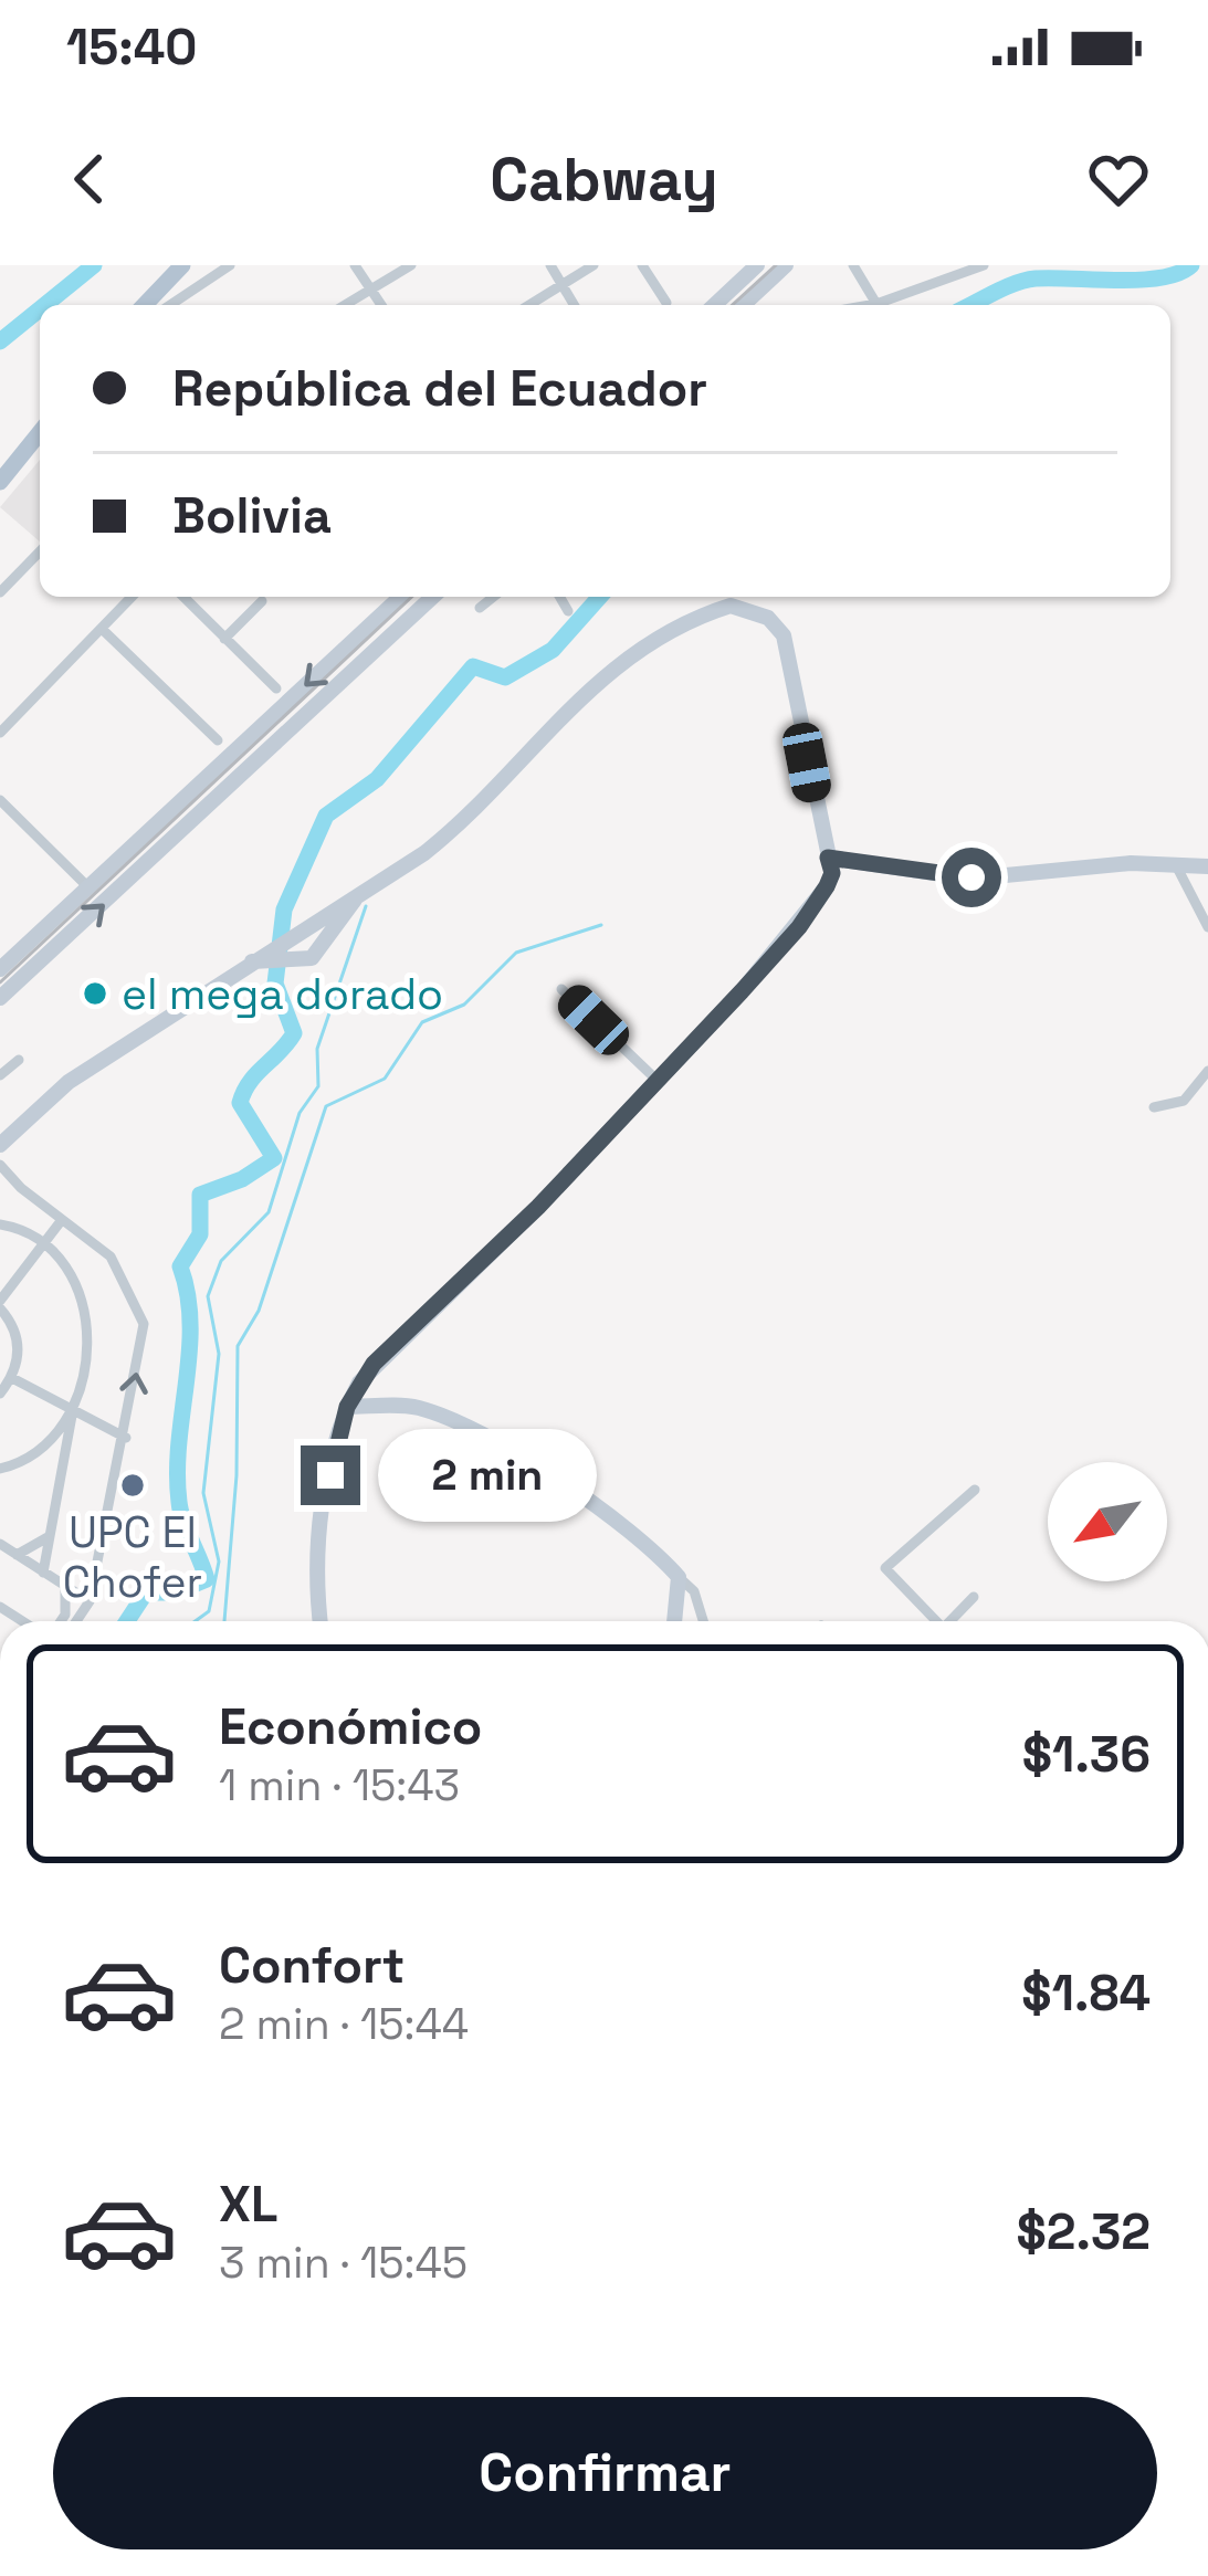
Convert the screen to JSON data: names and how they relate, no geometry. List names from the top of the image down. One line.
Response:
{"places":["el mega dorado","UPC El Chofer"],"north":"bottom left","page":{"status":"15:40","header":"Cabway","banner":["República del Ecuador","Bolivia"],"bubble":"2 min","list":[{"name":"Económico","note":"1 min · 15:43","value":"$1.36"},{"name":"Confort","note":"2 min · 15:44","value":"$1.84"},{"name":"XL","note":"3 min · 15:45","value":"$2.32"}],"buttons":"Confirmar"}}
